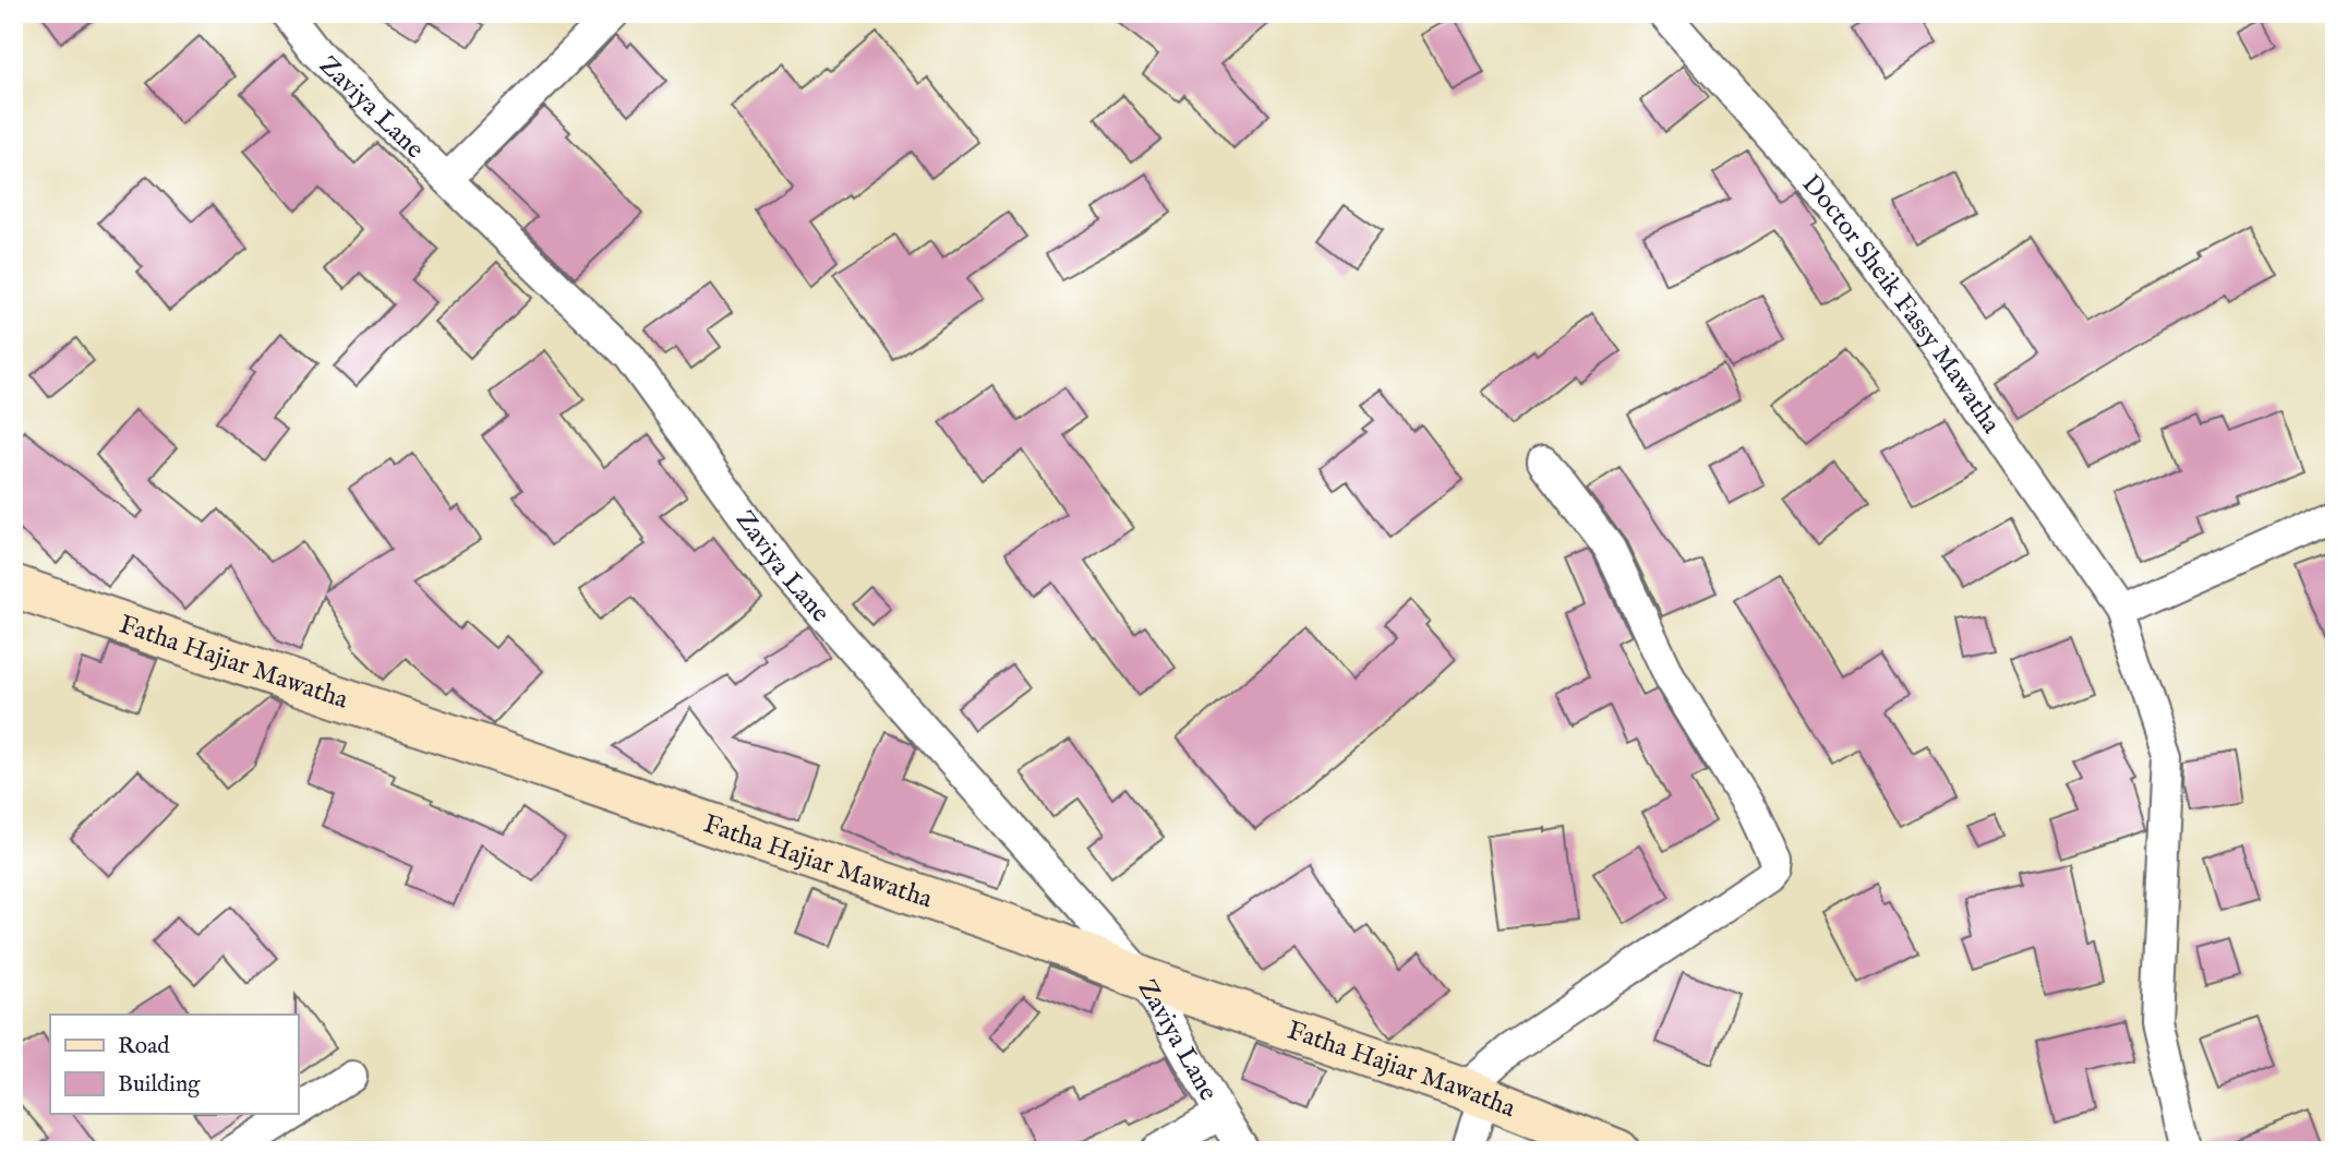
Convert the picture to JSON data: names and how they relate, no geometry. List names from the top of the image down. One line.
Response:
{"streets":{"street":["Zaviya Lane","Doctor Sheik Fassy Mawatha","Fatha Hajiar Mawatha"]},"crossings":[["Zaviya Lane","Fatha Hajiar Mawatha"]],"legend":["Road","Building"]}
